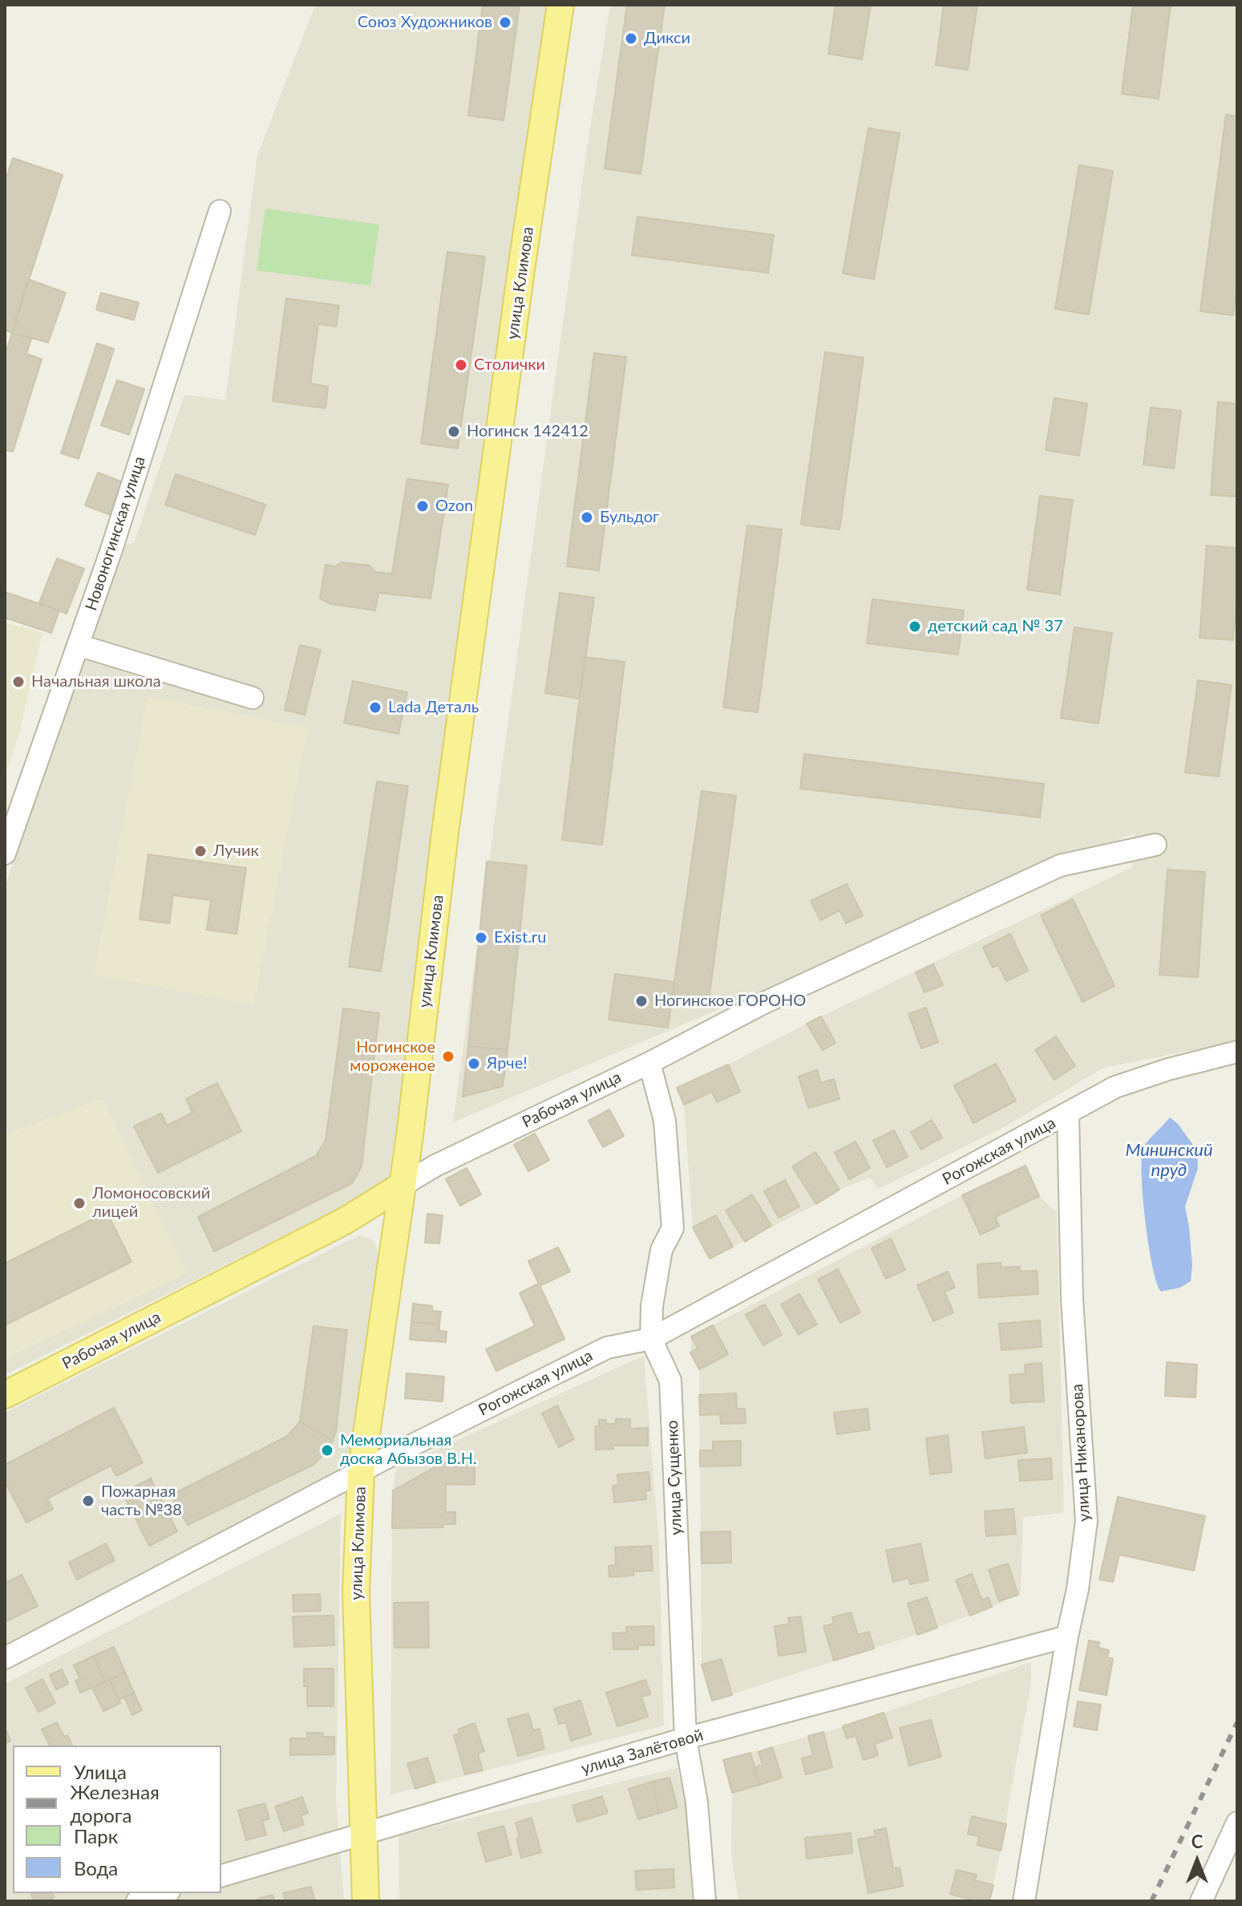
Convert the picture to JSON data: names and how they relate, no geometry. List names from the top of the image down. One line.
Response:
{"streets":{"main road":["улица Климова","Рабочая улица"],"street":["Новоногинская улица","Рогожская улица","улица Никанорова","улица Сущенко","улица Залётовой"]},"crossings":[["улица Климова","Рабочая улица"],["улица Климова","Рогожская улица"],["улица Климова","улица Залётовой"],["Рабочая улица","улица Сущенко"],["Рогожская улица","улица Никанорова"],["Рогожская улица","улица Сущенко"],["улица Никанорова","улица Залётовой"],["улица Сущенко","улица Залётовой"]],"water":["Мининский пруд"],"places":["Союз Художников","Дикси","Столички","Ногинск 142412","Ozon","Бульдог","детский сад № 37","Начальная школа","Lada Деталь","Лучик","Exist.ru","Ногинское ГОРОНО","Ногинское мороженое","Ярче!","Ломоносовский лицей","Мемориальная доска Абызов В.Н.","Пожарная часть №38"],"legend":["Улица","Железная дорога","Парк","Вода"],"north":"top"}
